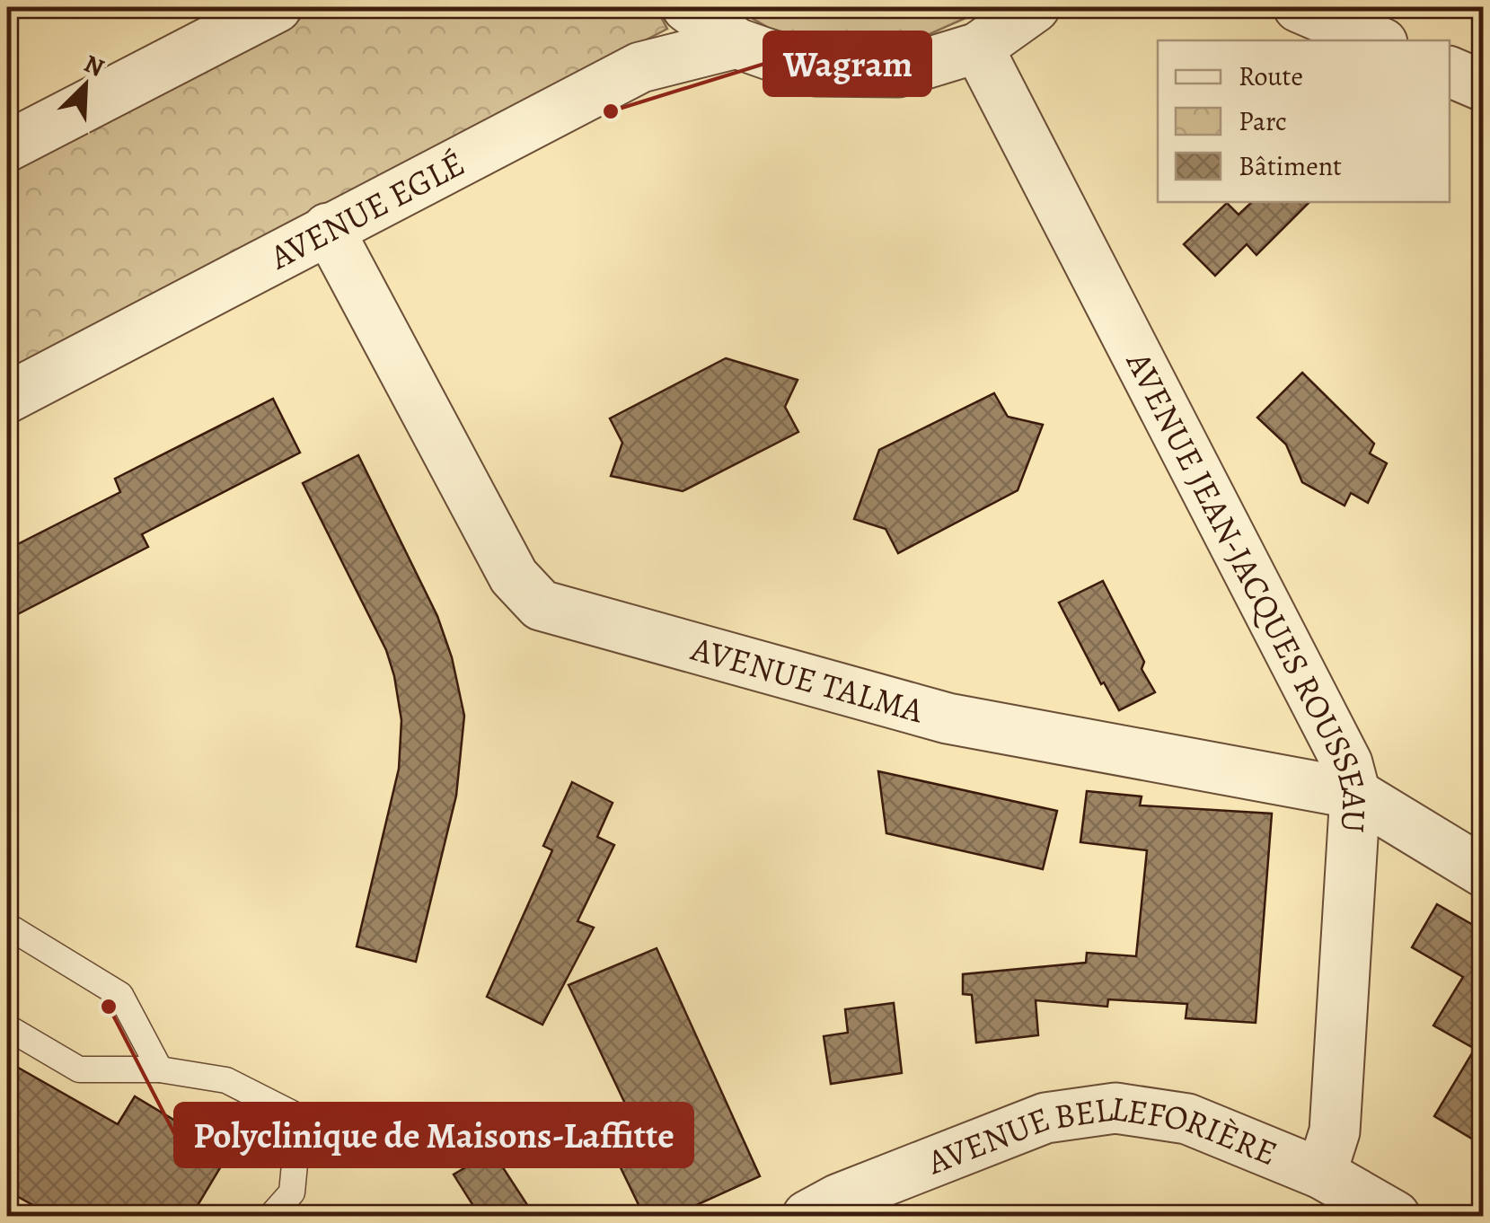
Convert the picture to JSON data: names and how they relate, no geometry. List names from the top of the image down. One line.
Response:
{"streets":{"street":["AVENUE EGLÉ","AVENUE JEAN-JACQUES ROUSSEAU","AVENUE TALMA","AVENUE BELLEFORIÈRE"]},"crossings":[["AVENUE EGLÉ","AVENUE TALMA"],["AVENUE JEAN-JACQUES ROUSSEAU","AVENUE TALMA"],["AVENUE JEAN-JACQUES ROUSSEAU","AVENUE BELLEFORIÈRE"]],"places":["Wagram","Polyclinique de Maisons-Laffitte"],"legend":["Route","Parc","Bâtiment"],"north":"top right"}
